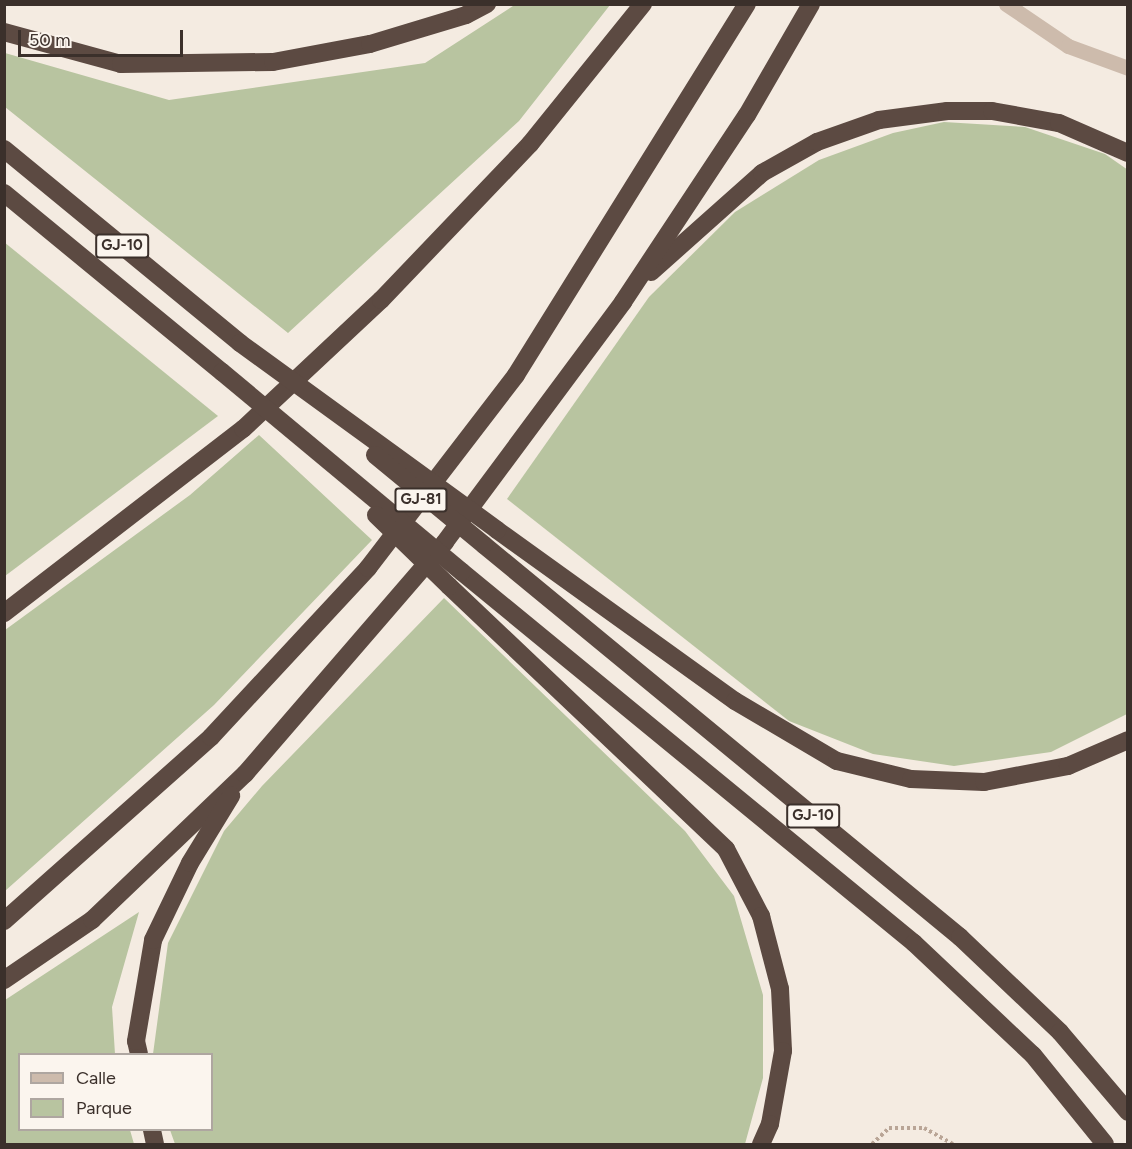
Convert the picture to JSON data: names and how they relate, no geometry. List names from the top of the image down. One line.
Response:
{"streets":{"highway":["GJ-10","GJ-81"]},"legend":["Calle","Parque"],"scale_bar":"50 m"}
